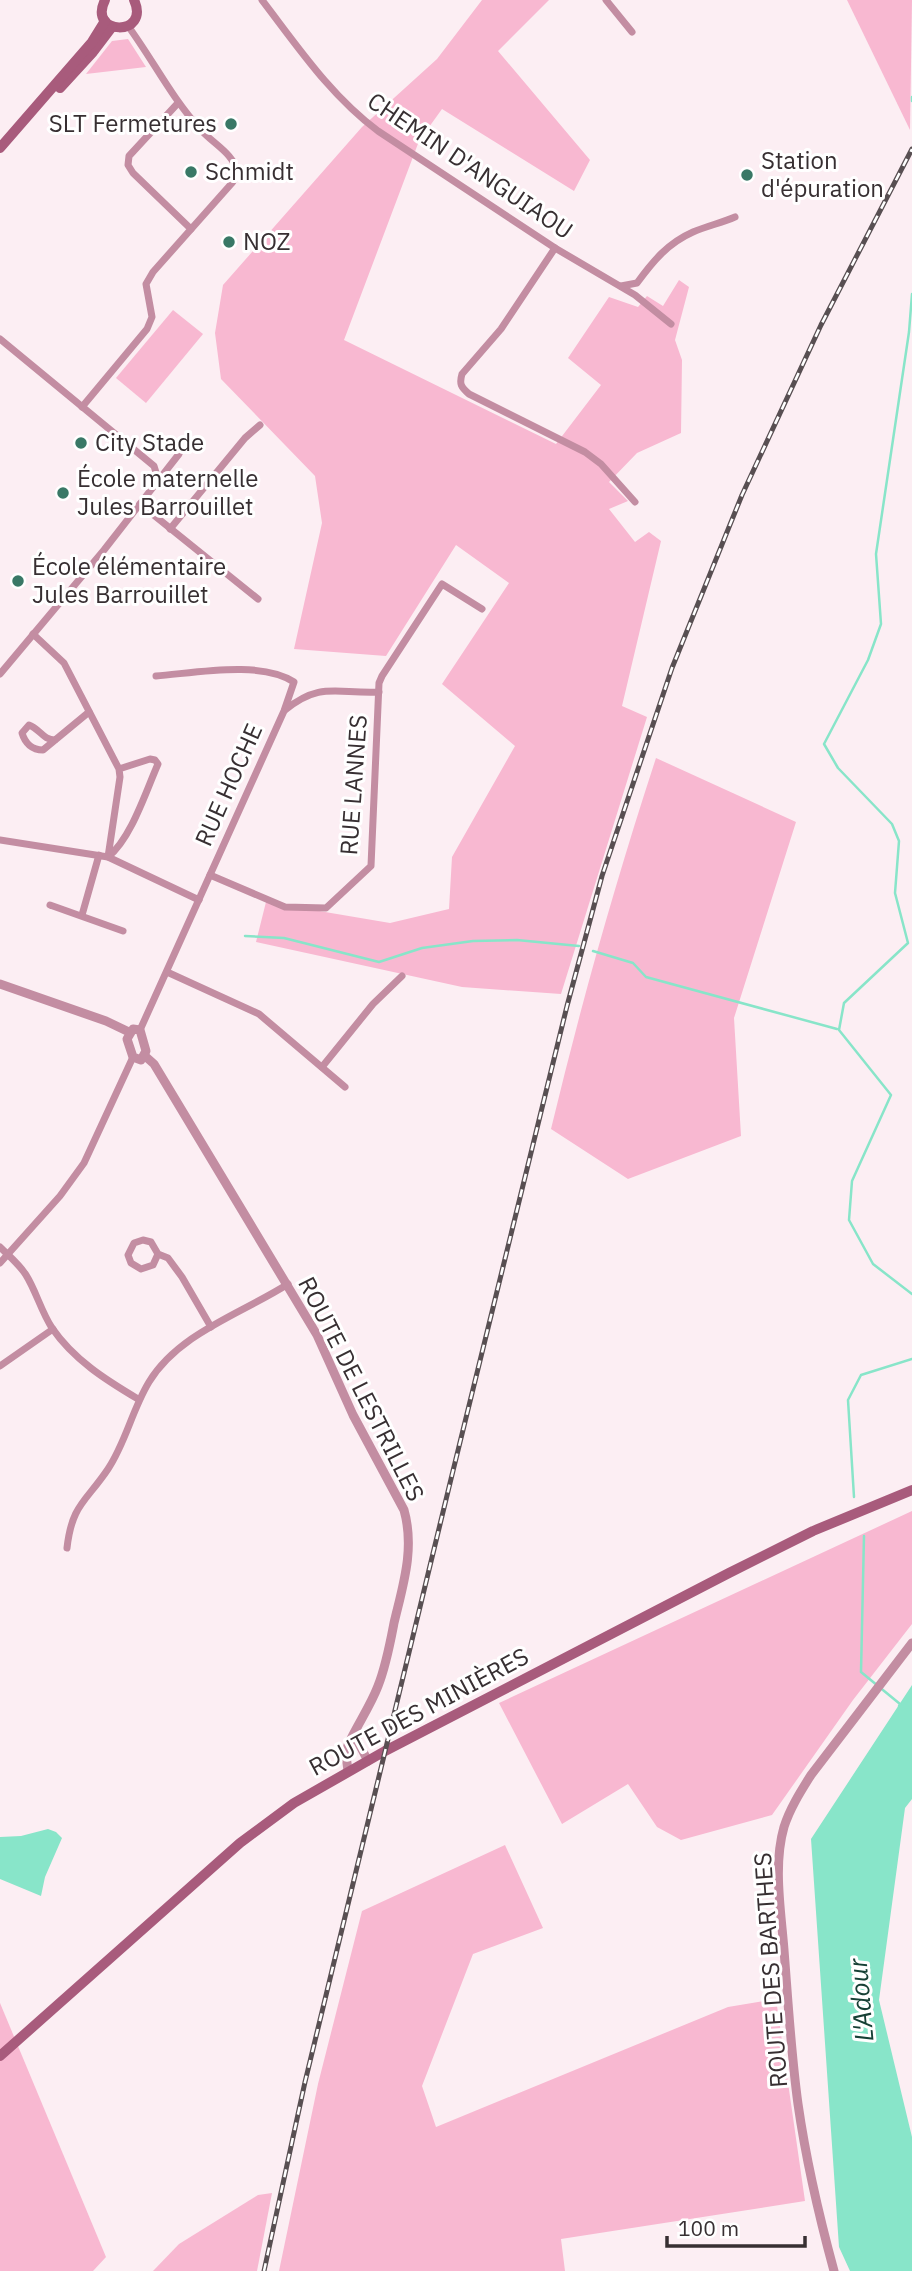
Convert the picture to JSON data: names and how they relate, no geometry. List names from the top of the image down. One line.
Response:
{"streets":{"main road":["ROUTE DES MINIÈRES"],"street":["CHEMIN D'ANGUIAOU","RUE HOCHE","RUE LANNES","ROUTE DE LESTRILLES","ROUTE DES BARTHES"]},"crossings":[["RUE HOCHE","RUE LANNES"],["ROUTE DE LESTRILLES","ROUTE DES MINIÈRES"]],"water":["L'Adour"],"places":["SLT Fermetures","Schmidt","Station d'épuration","NOZ","City Stade","École maternelle Jules Barrouillet","École élémentaire Jules Barrouillet"],"scale_bar":"100 m"}
